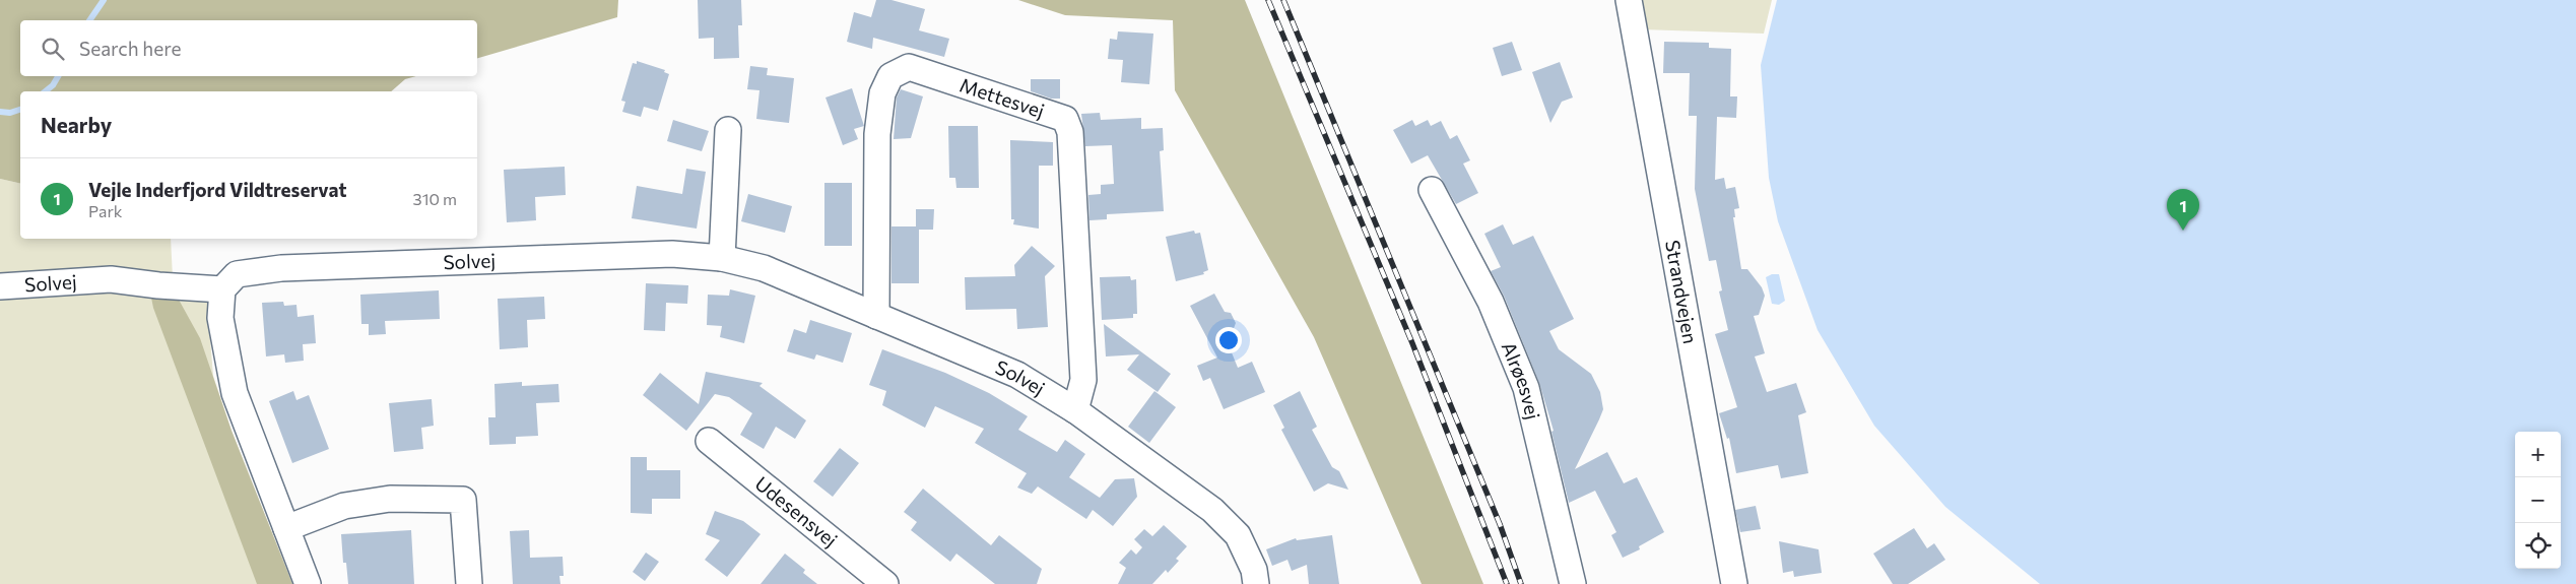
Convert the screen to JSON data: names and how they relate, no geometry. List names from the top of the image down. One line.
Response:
{"streets":{"street":["Mettesvej","Solvej","Strandvejen","Alrøesvej","Udesensvej"]},"crossings":[["Mettesvej","Solvej"]],"page":{"search":"Search here","heading":"Nearby","list":[{"mark":"1","name":"Vejle Inderfjord Vildtreservat","note":"Park","value":"310 m"}],"pins":"1","map_buttons":["+","−"]}}
